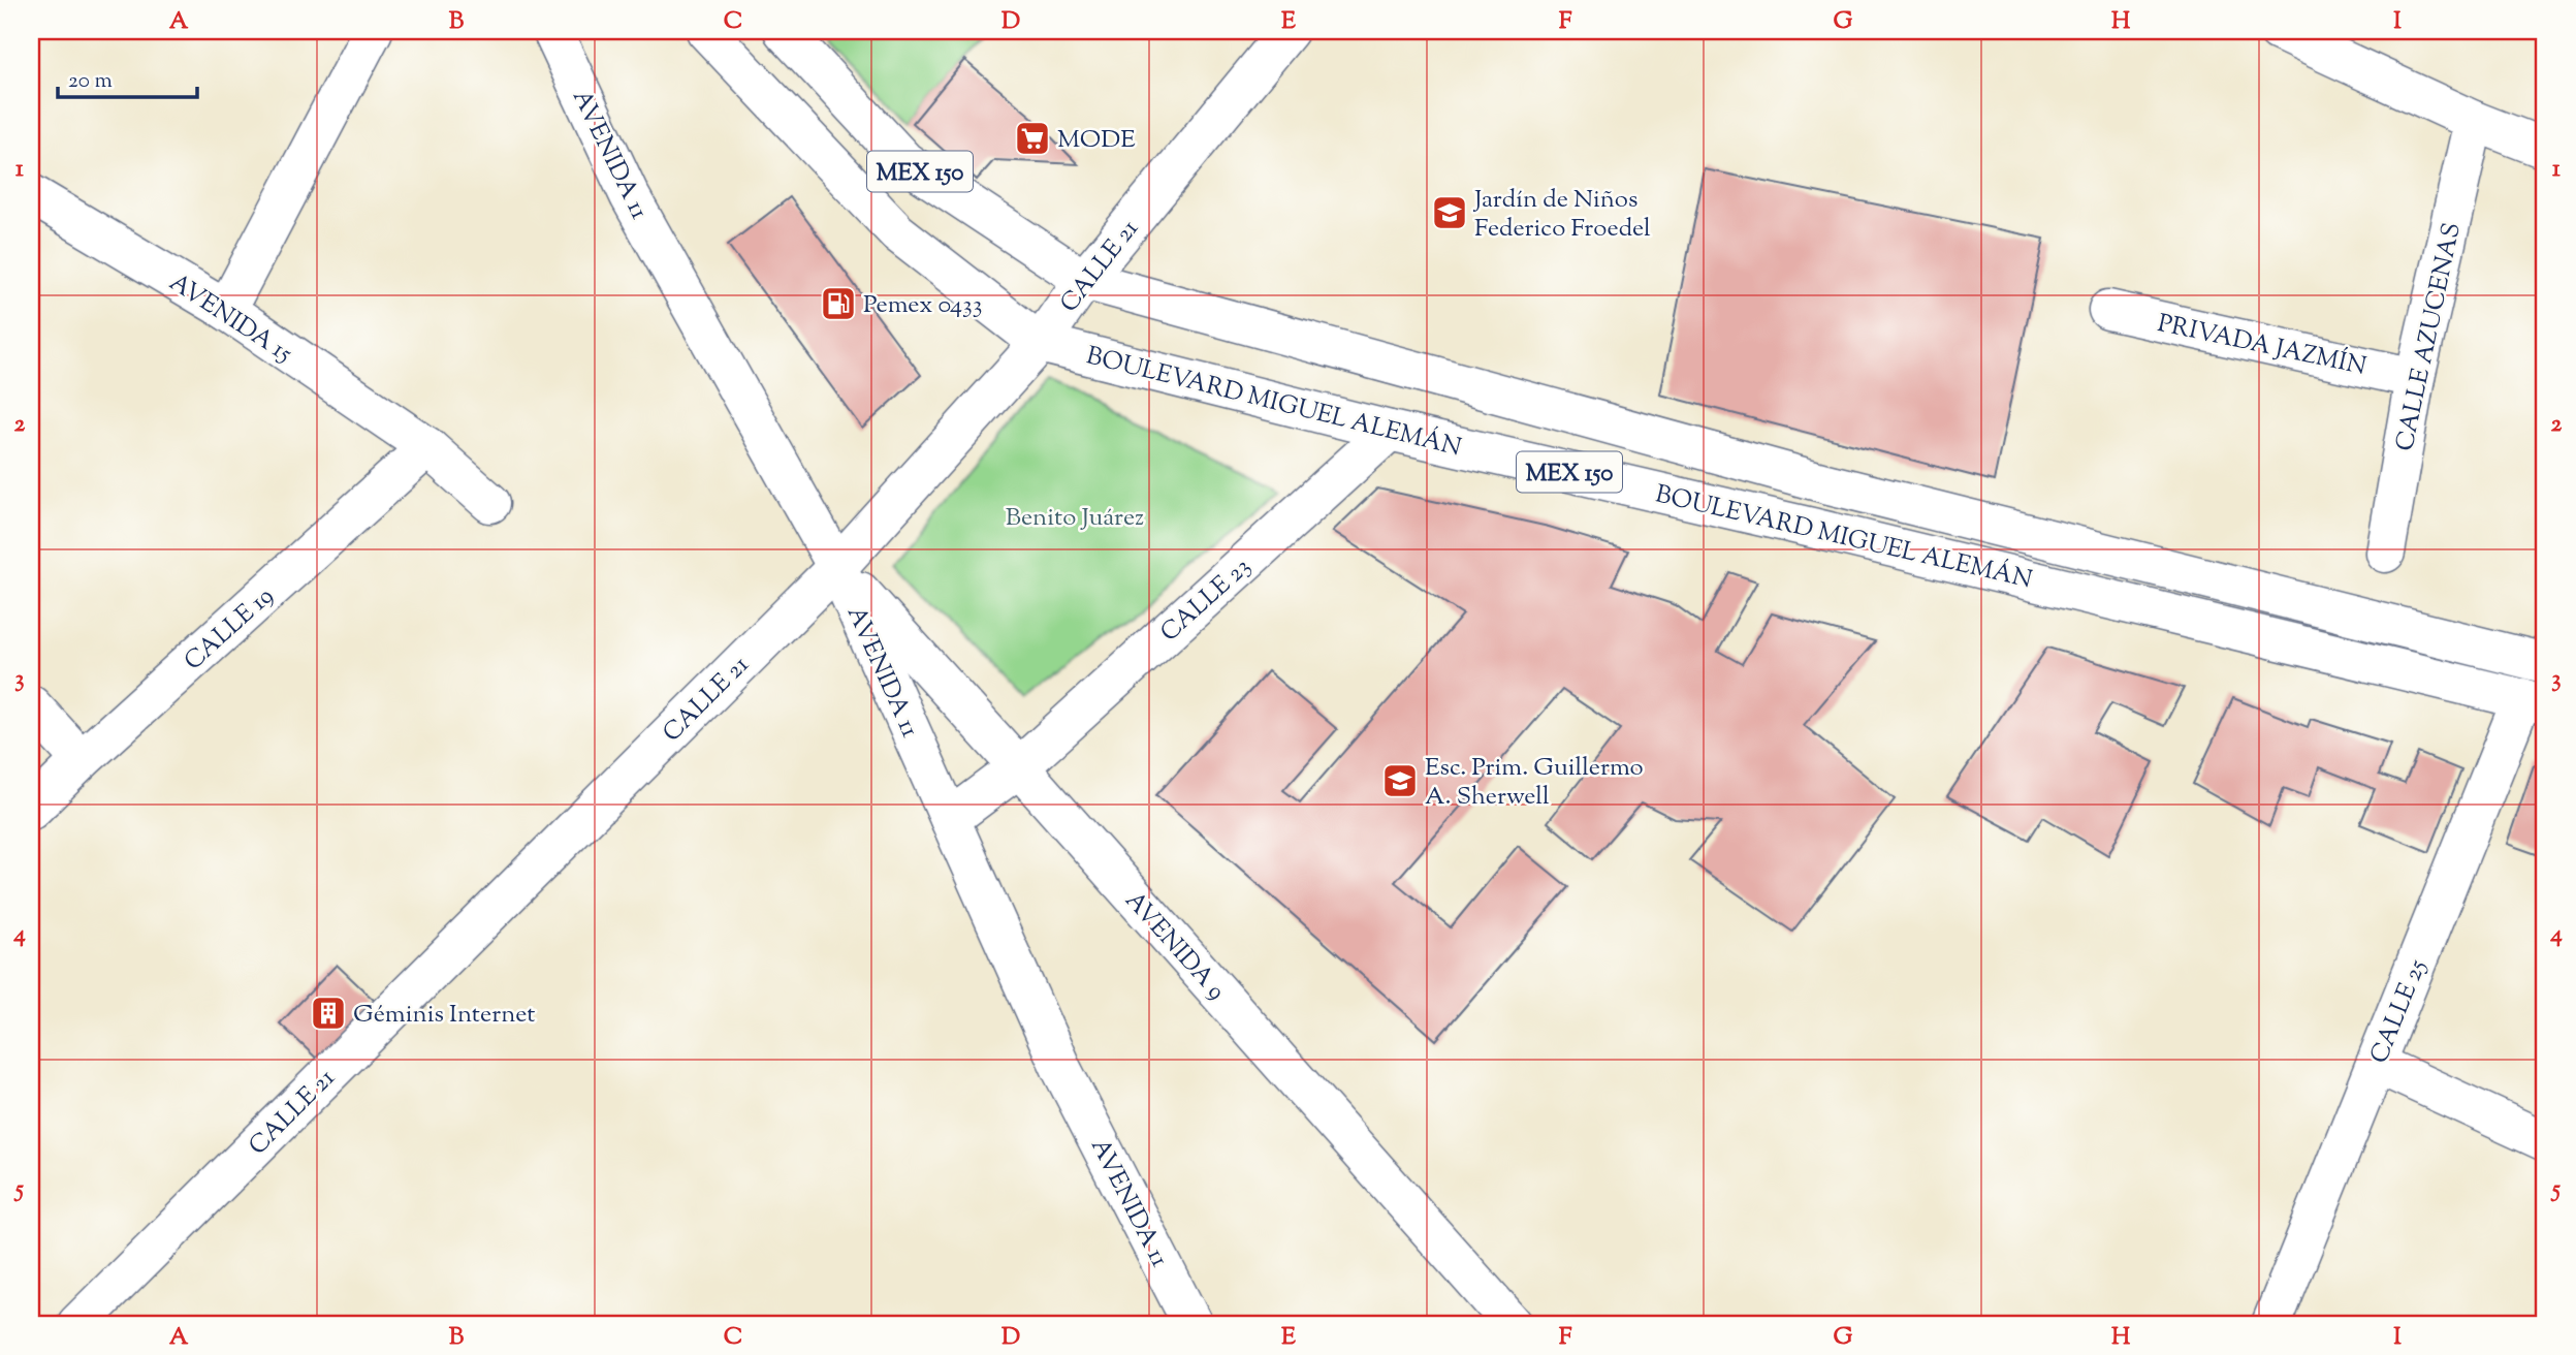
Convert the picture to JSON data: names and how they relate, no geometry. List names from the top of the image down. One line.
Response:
{"streets":{"main road":["AVENIDA 11","MEX 150","CALLE 21","AVENIDA 15","CALLE AZUCENAS","PRIVADA JAZMÍN","BOULEVARD MIGUEL ALEMÁN","CALLE 23","CALLE 19","AVENIDA 9","CALLE 25"]},"crossings":[["AVENIDA 11","CALLE 21"],["AVENIDA 11","CALLE 23"],["AVENIDA 11","AVENIDA 9"],["MEX 150","CALLE 21"],["MEX 150","BOULEVARD MIGUEL ALEMÁN"],["CALLE 21","BOULEVARD MIGUEL ALEMÁN"],["CALLE 21","AVENIDA 9"],["AVENIDA 15","CALLE 19"],["CALLE AZUCENAS","PRIVADA JAZMÍN"],["BOULEVARD MIGUEL ALEMÁN","CALLE 23"],["BOULEVARD MIGUEL ALEMÁN","CALLE 25"],["CALLE 23","AVENIDA 9"]],"parks":["Benito Juárez"],"places":{"supermarket":["MODE"],"school or university":["Jardín de Niños Federico Froedel","Esc. Prim. Guillermo A. Sherwell"],"fuel station":["Pemex 0433"],"building":["Géminis Internet"]},"scale_bar":"20 m","grid":{"columns":["A","B","C","D","E","F","G","H","I"],"rows":["1","2","3","4","5"]}}
